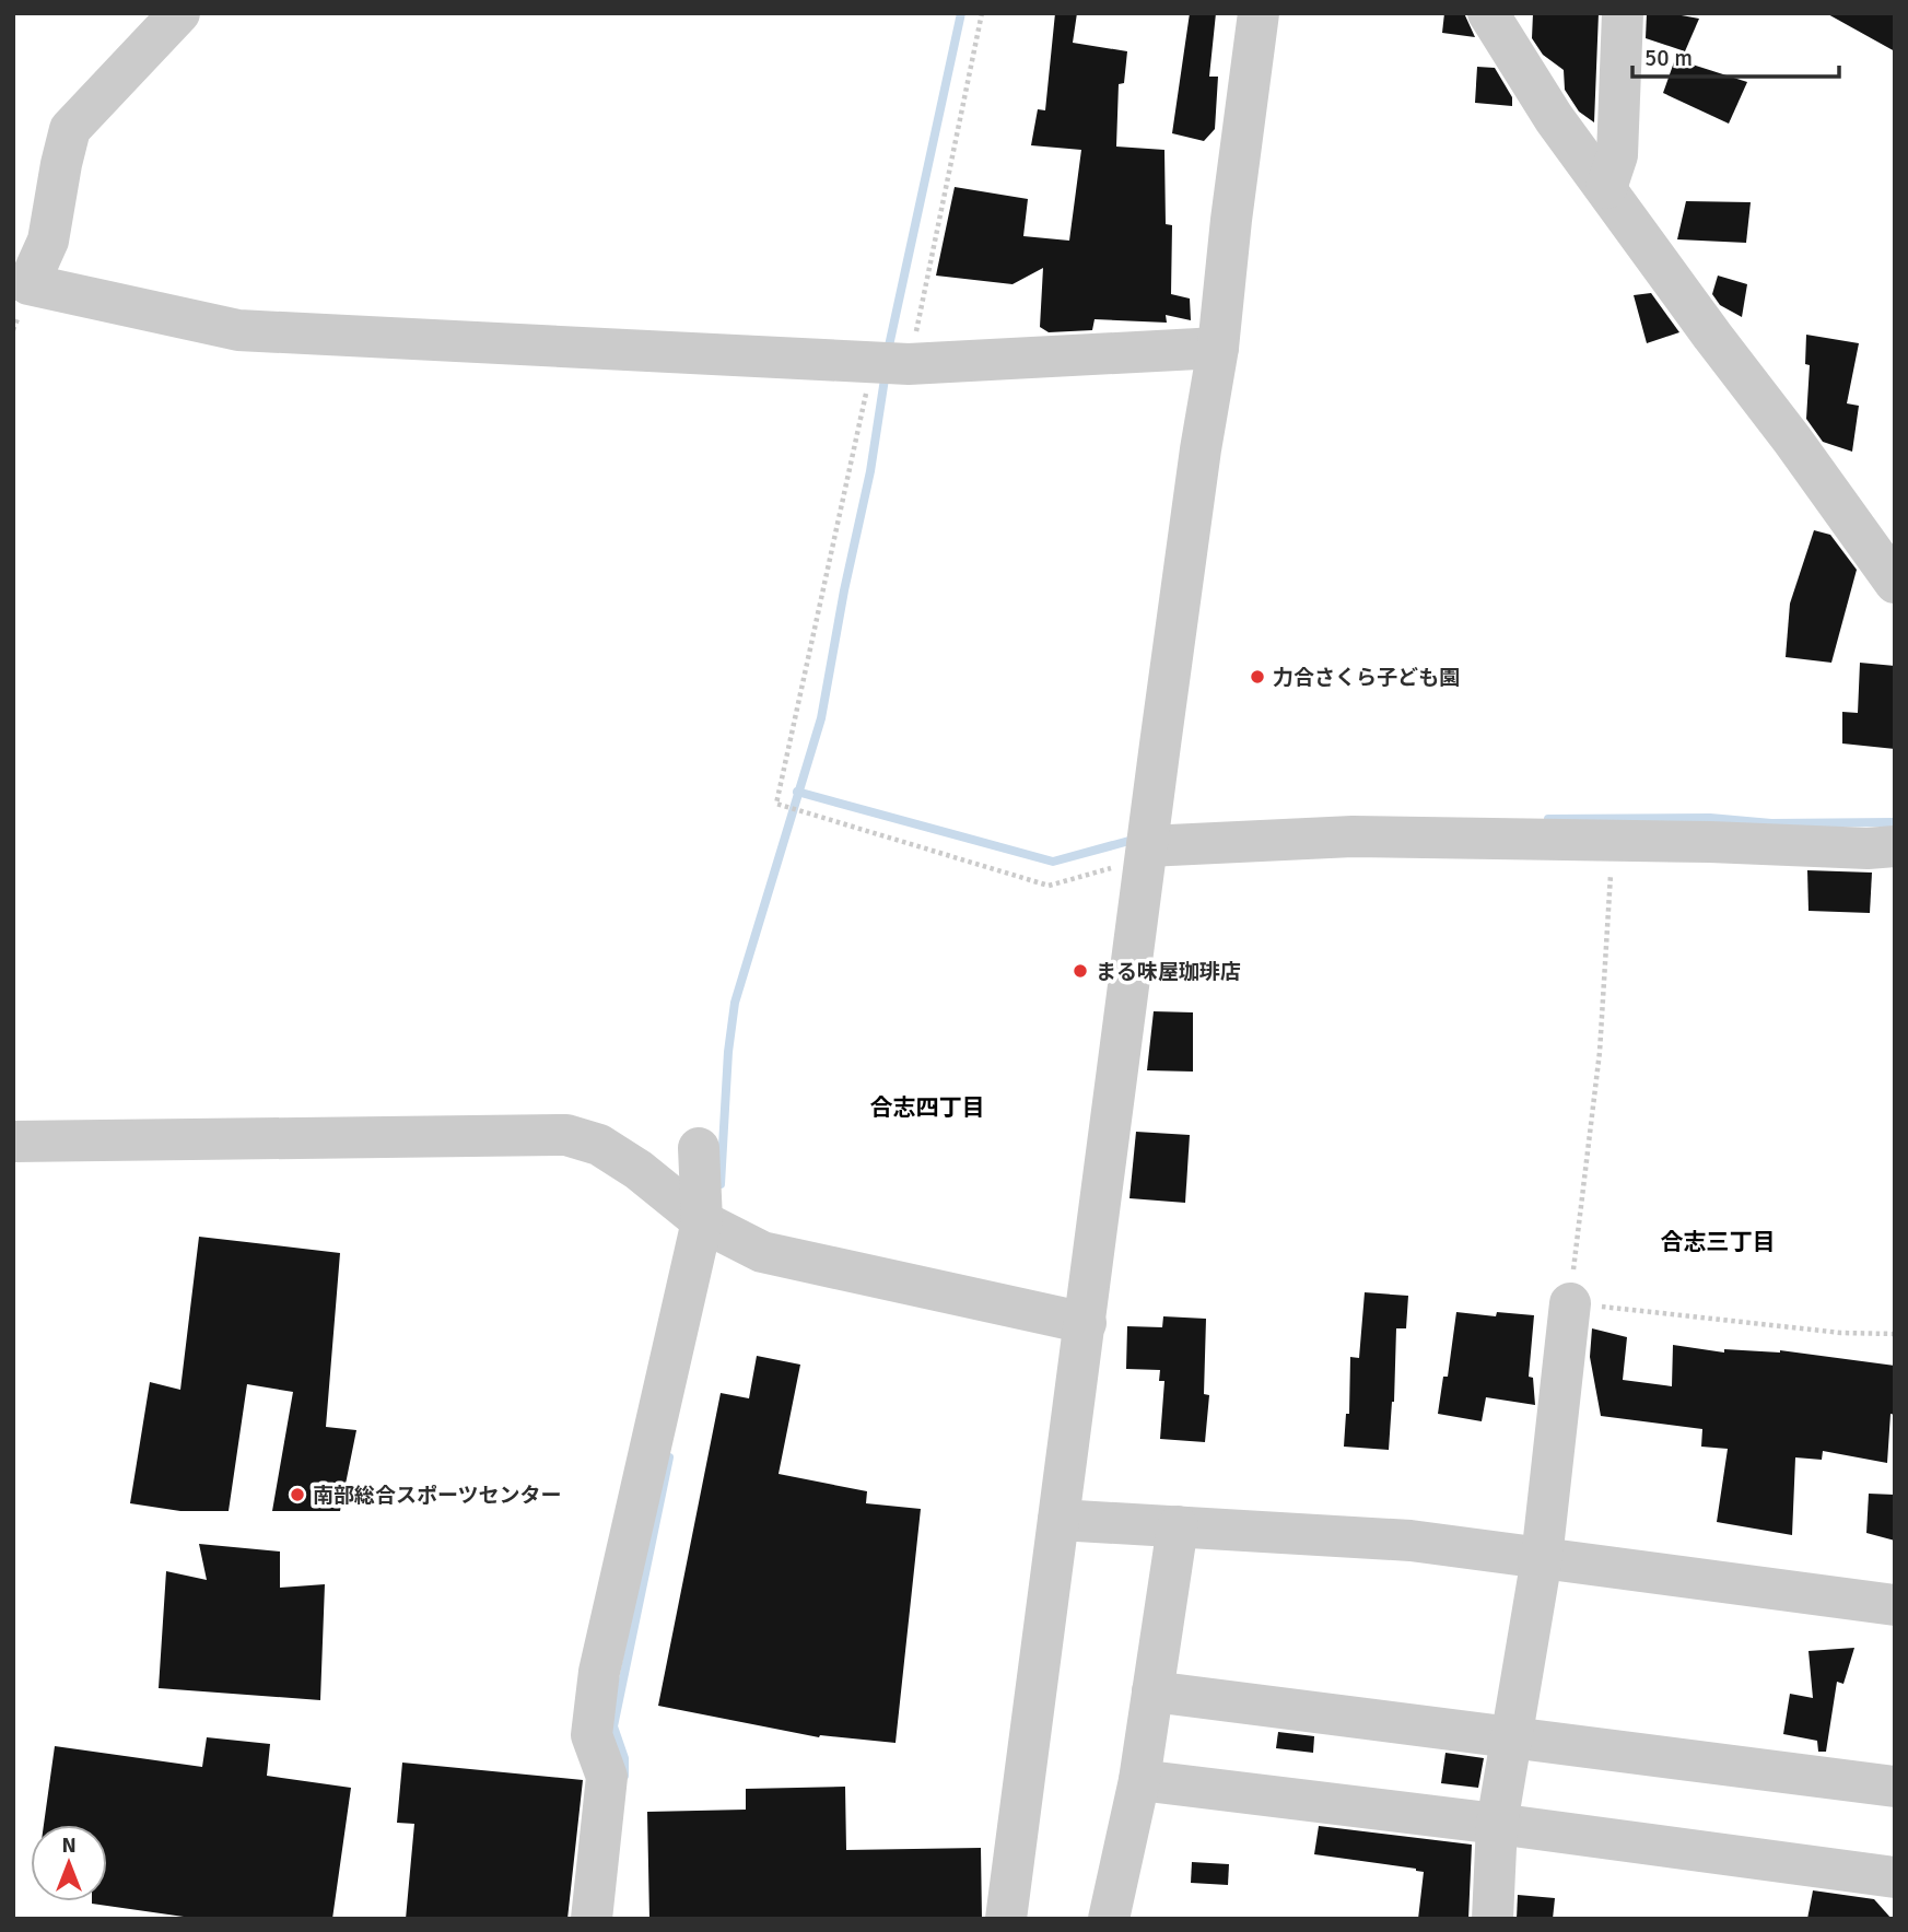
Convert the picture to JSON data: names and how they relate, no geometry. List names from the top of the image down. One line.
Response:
{"districts":["合志四丁目","合志三丁目"],"places":["力合さくら子ども園","まる味屋珈琲店","南部総合スポーツセンター"],"scale_bar":"50 m","north":"top"}
